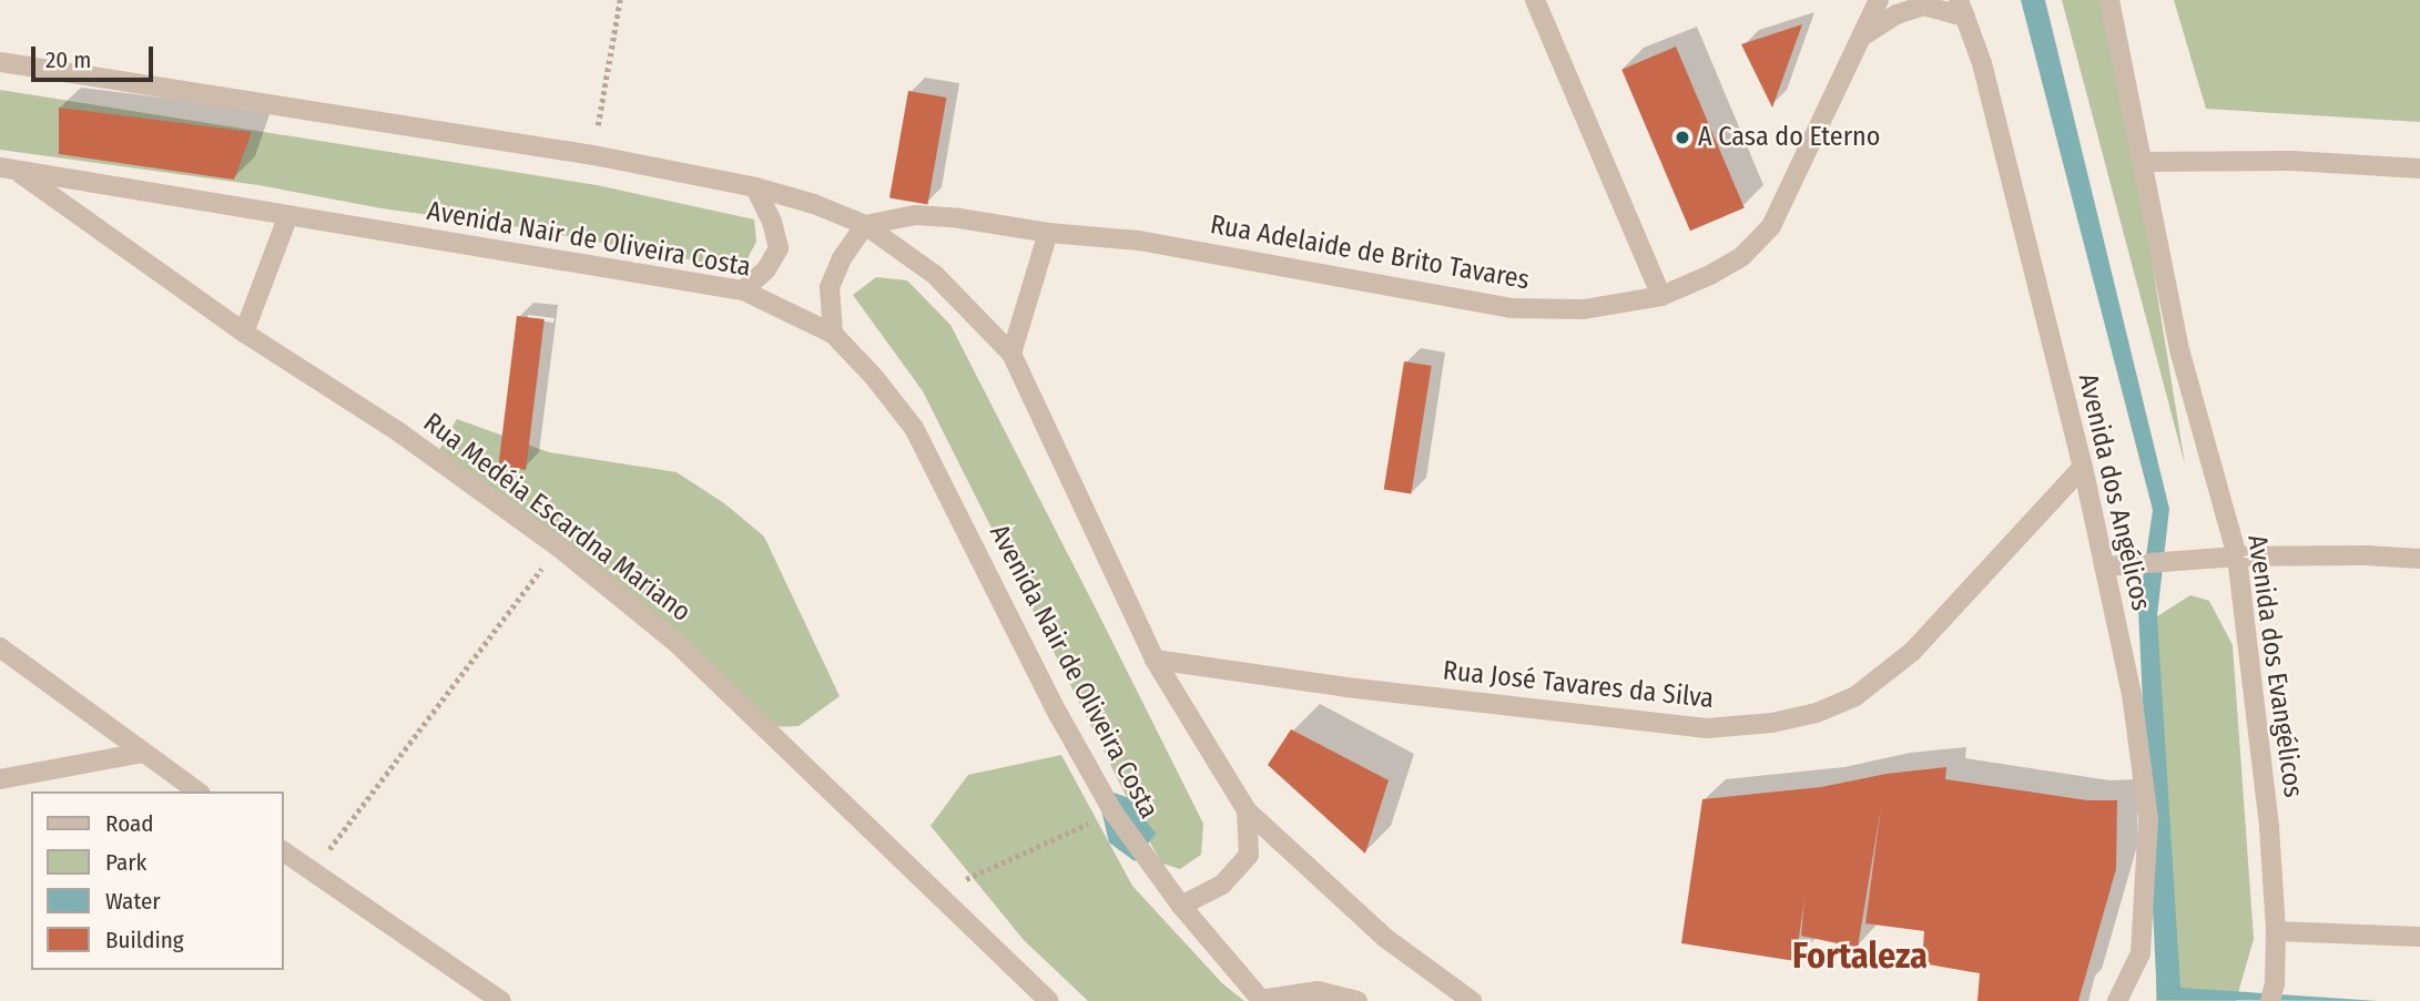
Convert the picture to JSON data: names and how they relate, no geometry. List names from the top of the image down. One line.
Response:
{"streets":{"street":["Avenida Nair de Oliveira Costa","Rua Adelaide de Brito Tavares","Avenida dos Angélicos","Rua Medéia Escardna Mariano","Avenida dos Evangélicos","Rua José Tavares da Silva"]},"crossings":[["Avenida Nair de Oliveira Costa","Rua Medéia Escardna Mariano"],["Avenida dos Angélicos","Rua José Tavares da Silva"]],"districts":["Fortaleza"],"places":["A Casa do Eterno"],"legend":["Road","Park","Water","Building"],"scale_bar":"20 m"}
